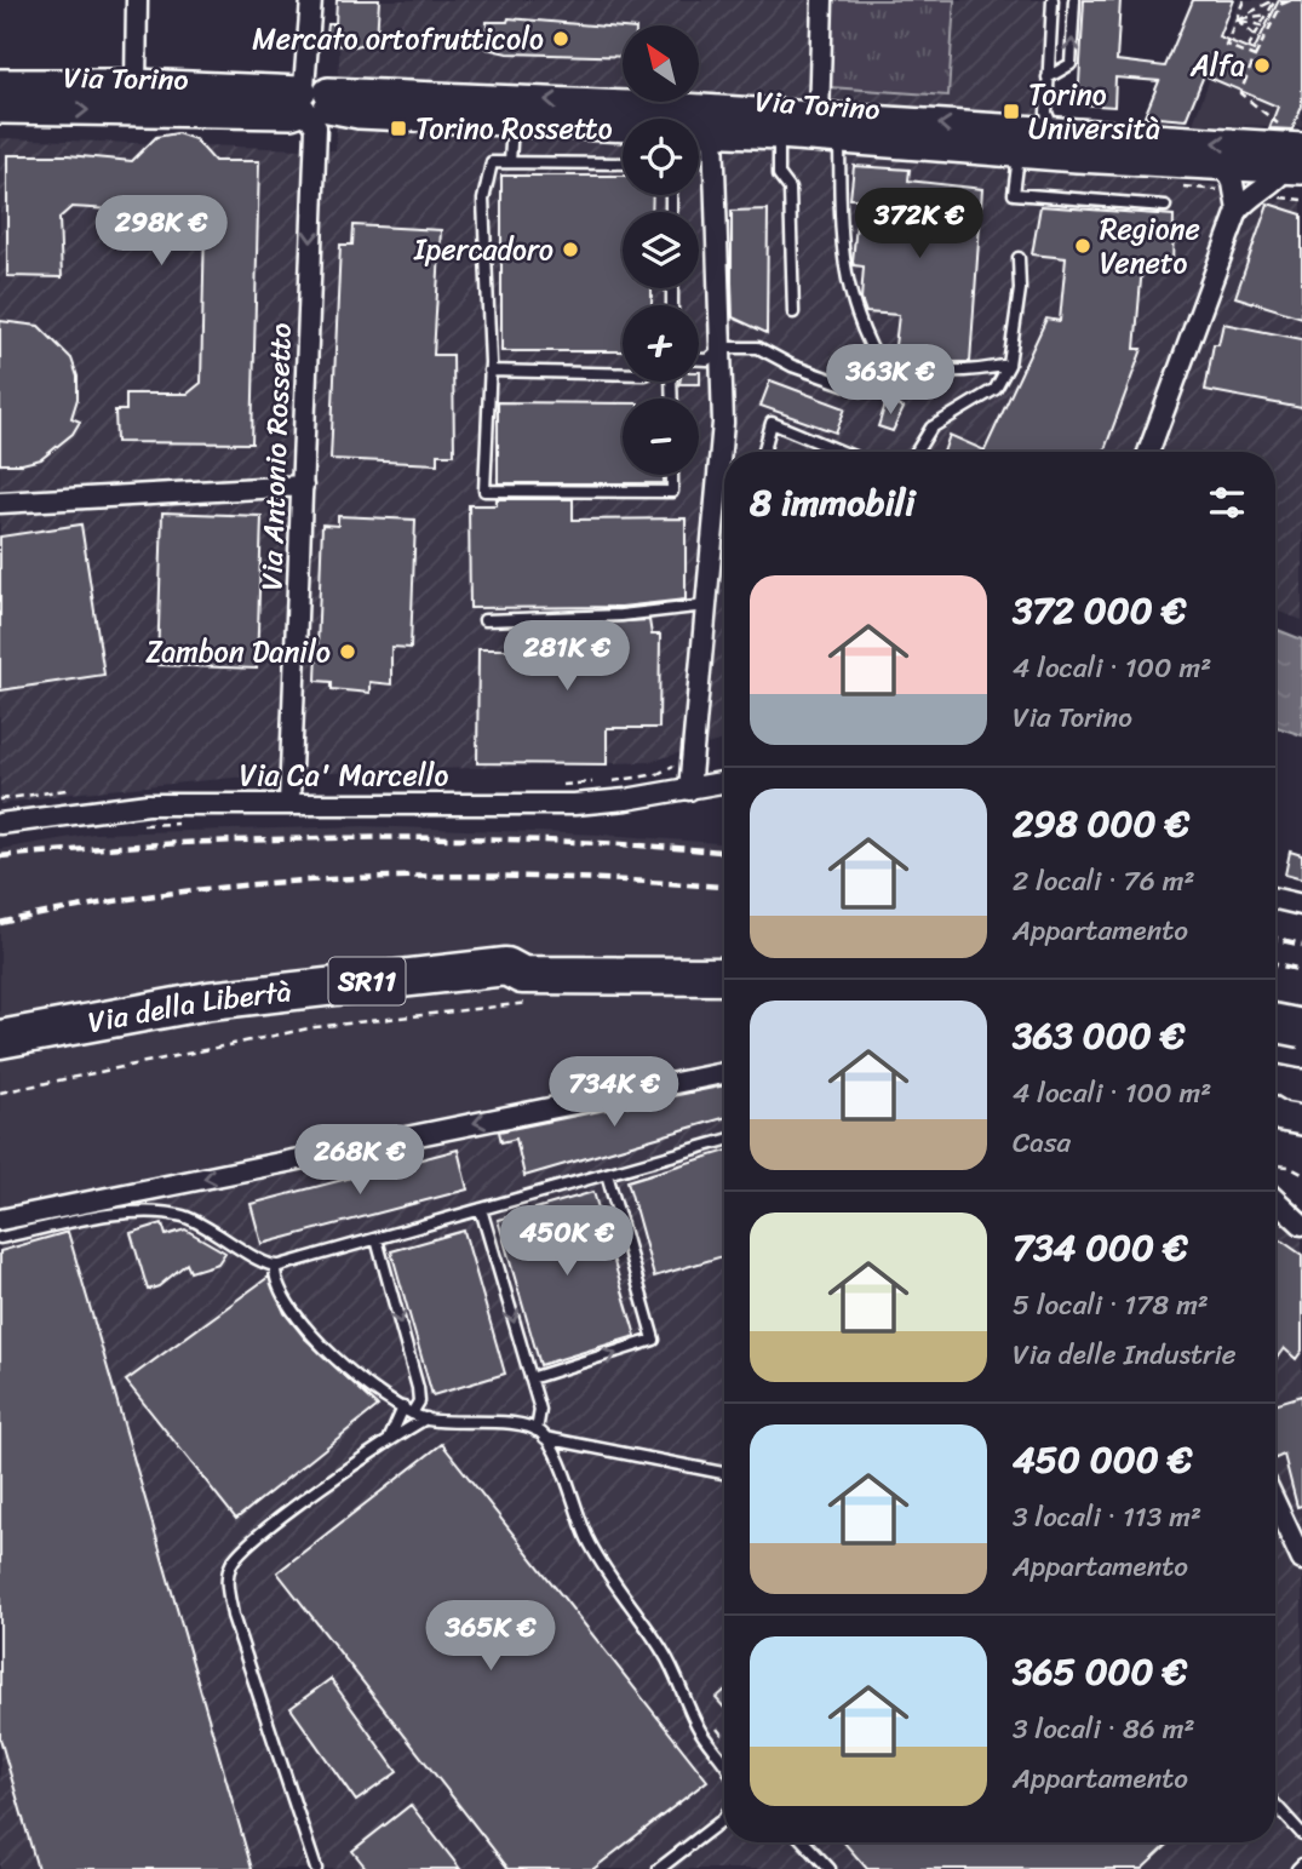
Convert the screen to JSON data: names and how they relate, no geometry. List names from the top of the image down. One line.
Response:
{"streets":{"highway":["SR11","Via della Libertà"],"street":["Via Torino","Via Antonio Rossetto","Via Ca' Marcello"]},"crossings":[["Via Torino","Via Antonio Rossetto"],["Via Antonio Rossetto","Via Ca' Marcello"]],"one_way":["Via Antonio Rossetto"],"places":{"other":["Mercato ortofrutticolo","Alfa","Regione Veneto","Ipercadoro","Zambon Danilo"],"transit":["Torino Università","Torino Rossetto"]},"north":"top left","page":{"map_buttons":["+","−"],"price":["372K €","298K €","363K €","281K €","734K €","268K €","450K €","365K €"],"heading":"8 immobili","list":[{"name":"372 000 €","note":"4 locali · 100 m² · Via Torino"},{"name":"298 000 €","note":"2 locali · 76 m² · Appartamento"},{"name":"363 000 €","note":"4 locali · 100 m² · Casa"},{"name":"734 000 €","note":"5 locali · 178 m² · Via delle Industrie"},{"name":"450 000 €","note":"3 locali · 113 m² · Appartamento"},{"name":"365 000 €","note":"3 locali · 86 m² · Appartamento"}]}}
